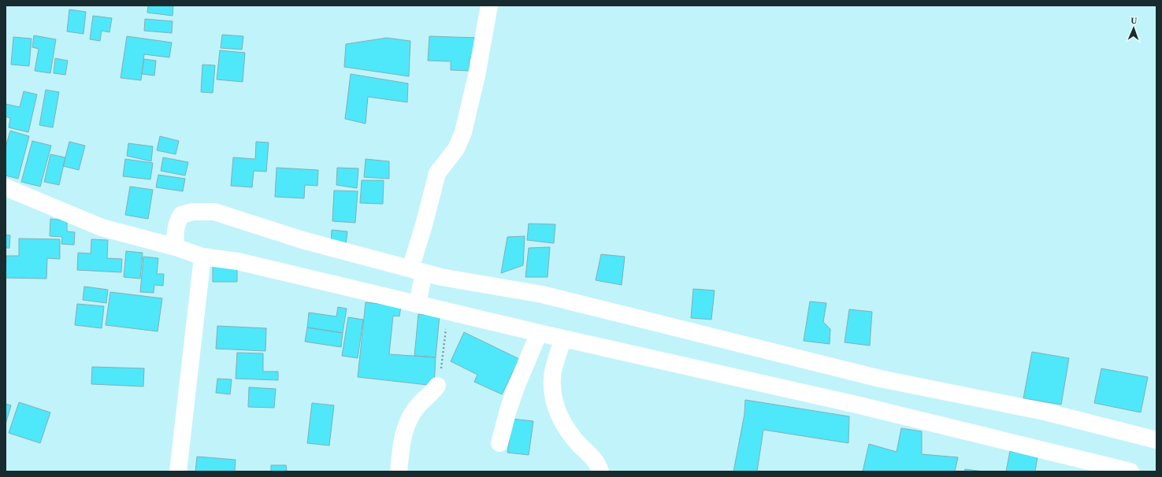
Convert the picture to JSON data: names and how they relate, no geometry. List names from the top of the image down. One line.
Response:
{"north":"top"}
